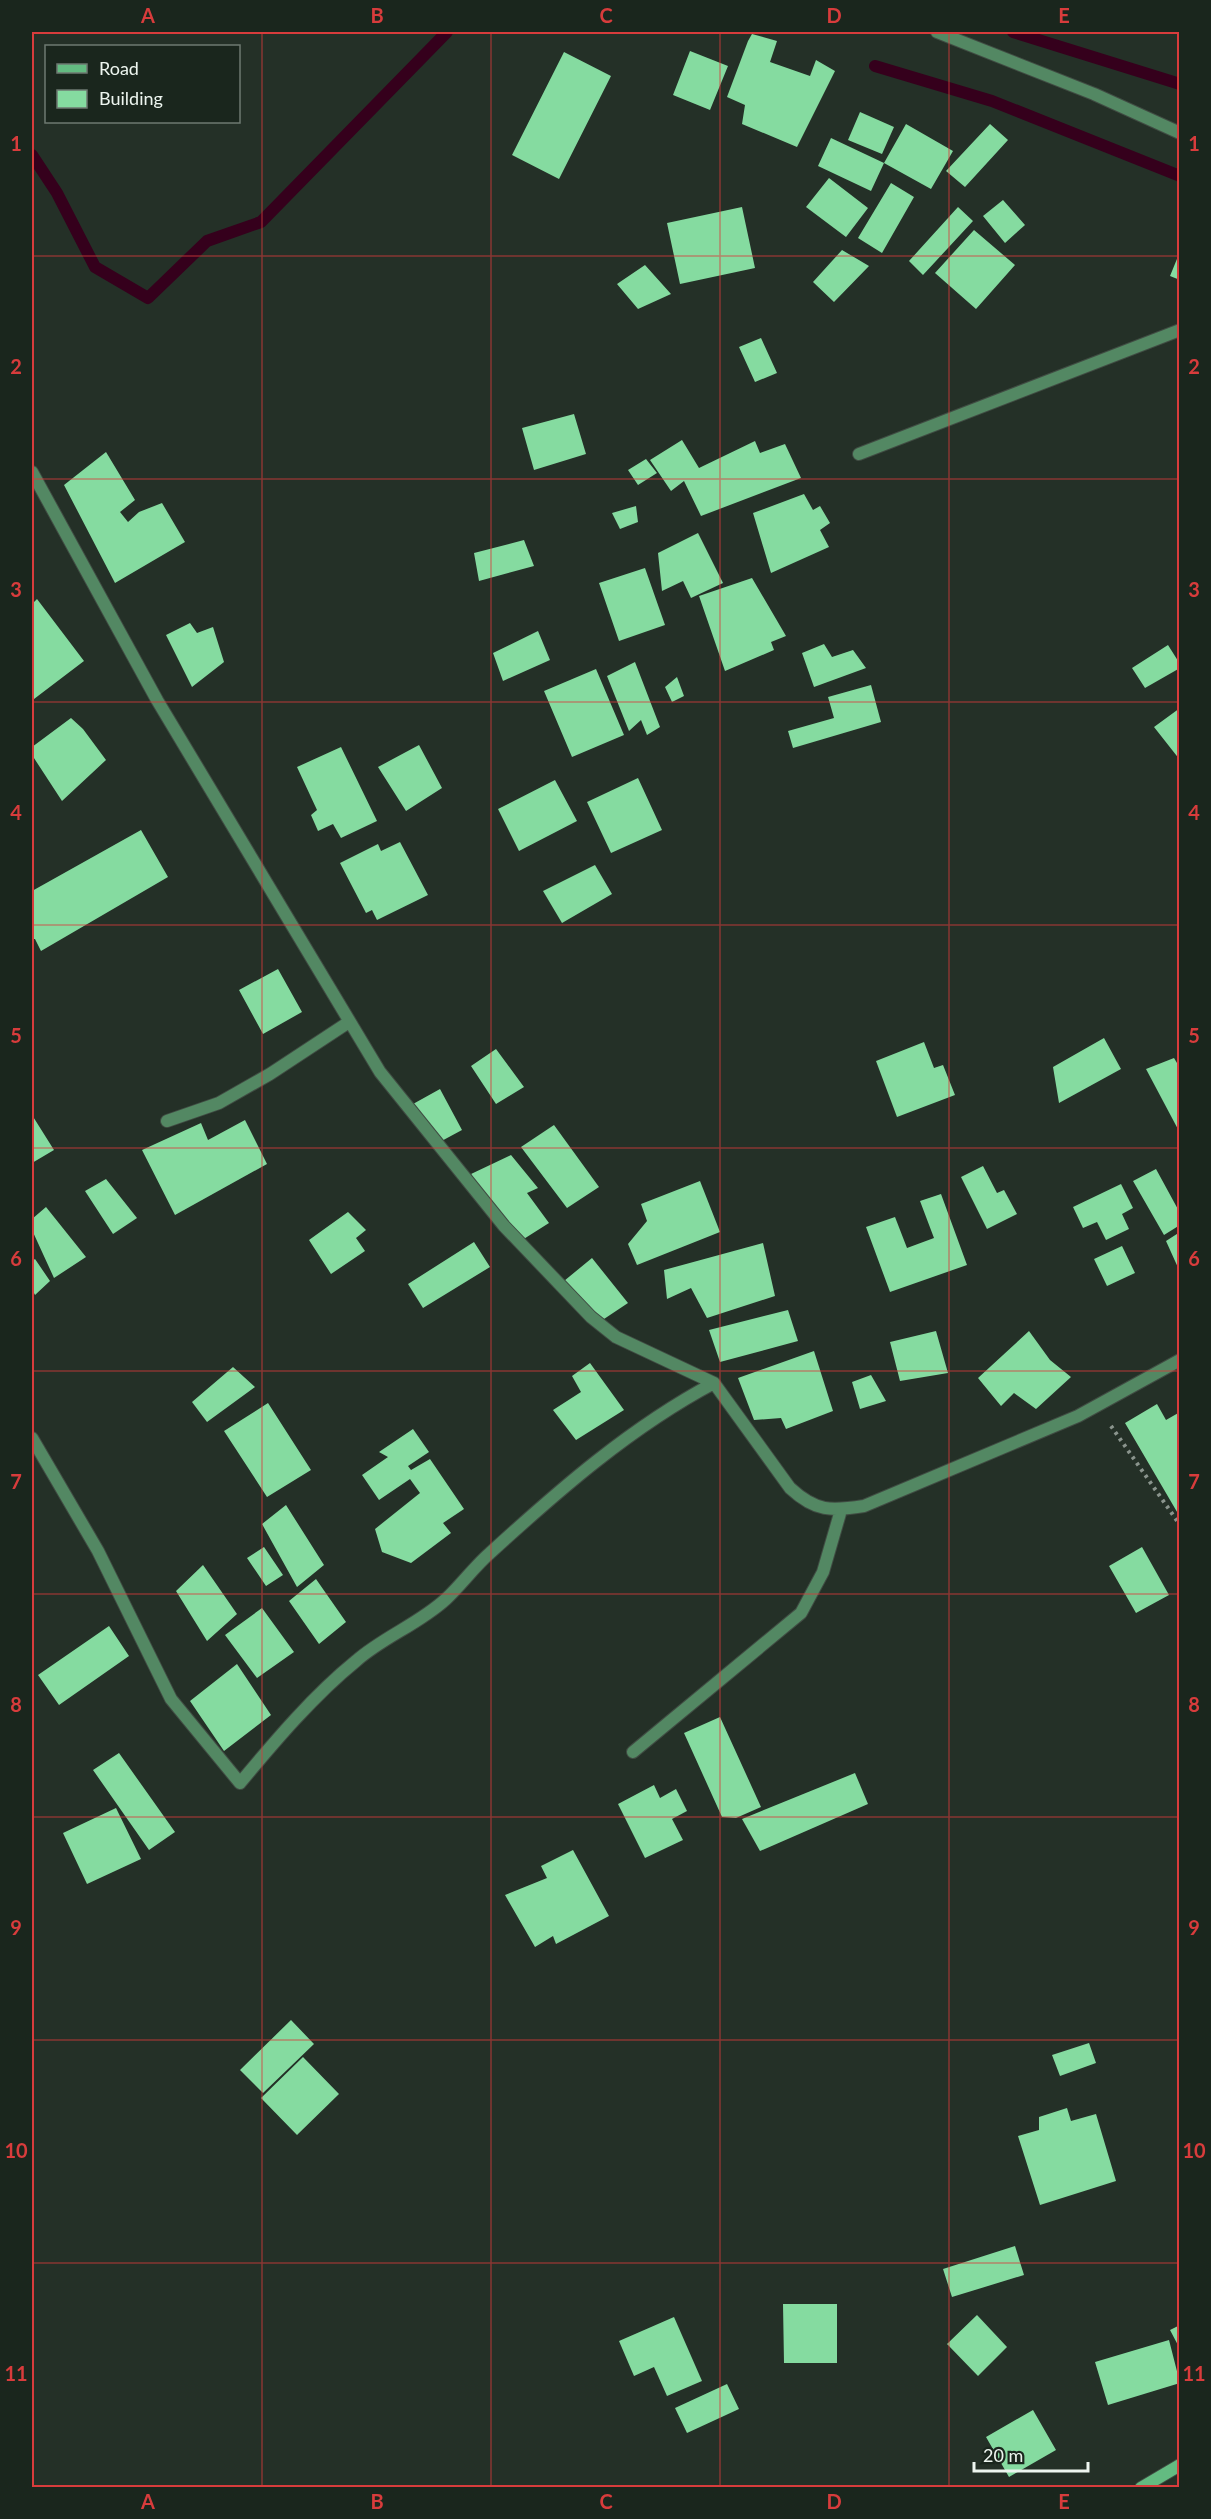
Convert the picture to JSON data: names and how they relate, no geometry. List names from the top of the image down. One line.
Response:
{"legend":["Road","Building"],"scale_bar":"20 m","grid":{"columns":["A","B","C","D","E"],"rows":["1","2","3","4","5","6","7","8","9","10","11"]}}
